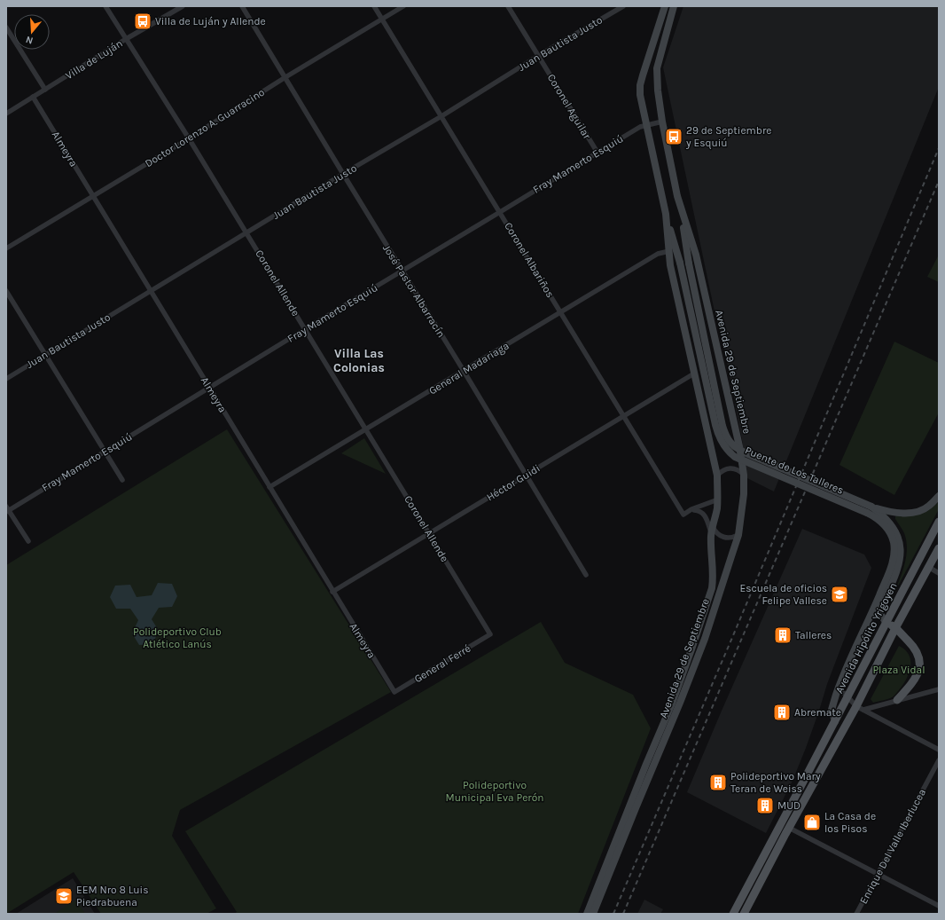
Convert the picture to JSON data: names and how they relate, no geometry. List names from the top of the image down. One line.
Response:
{"streets":{"main road":["Avenida 29 de Septiembre","Puente de Los Talleres","Avenida Hipólito Yrigoyen"],"street":["Juan Bautista Justo","Villa de Luján","Coronel Aguilar","Doctor Lorenzo A. Guarracino","Almeyra","Fray Mamerto Esquiú","Coronel Albariños","Coronel Allende","José Pastor Albarracín","General Madariaga","Héctor Guidi","General Ferré","Enrique Del Valle Iberlucea"]},"crossings":[["Juan Bautista Justo","Coronel Aguilar"],["Juan Bautista Justo","Almeyra"],["Juan Bautista Justo","Coronel Albariños"],["Juan Bautista Justo","Coronel Allende"],["Juan Bautista Justo","José Pastor Albarracín"],["Villa de Luján","Almeyra"],["Villa de Luján","Coronel Allende"],["Coronel Aguilar","Fray Mamerto Esquiú"],["Doctor Lorenzo A. Guarracino","Almeyra"],["Doctor Lorenzo A. Guarracino","Coronel Albariños"],["Doctor Lorenzo A. Guarracino","Coronel Allende"],["Doctor Lorenzo A. Guarracino","José Pastor Albarracín"],["Almeyra","Fray Mamerto Esquiú"],["Almeyra","General Madariaga"],["Almeyra","Héctor Guidi"],["Almeyra","General Ferré"],["Fray Mamerto Esquiú","Coronel Albariños"],["Fray Mamerto Esquiú","Coronel Allende"],["Fray Mamerto Esquiú","José Pastor Albarracín"],["Fray Mamerto Esquiú","Avenida 29 de Septiembre"],["Coronel Albariños","General Madariaga"],["Coronel Albariños","Héctor Guidi"],["Coronel Allende","General Madariaga"],["Coronel Allende","Héctor Guidi"],["Coronel Allende","General Ferré"],["José Pastor Albarracín","General Madariaga"],["José Pastor Albarracín","Héctor Guidi"],["General Madariaga","Avenida 29 de Septiembre"],["Avenida 29 de Septiembre","Puente de Los Talleres"],["Avenida 29 de Septiembre","Héctor Guidi"],["Puente de Los Talleres","Avenida Hipólito Yrigoyen"]],"districts":["Villa Las Colonias"],"parks":["Polideportivo Club Atlético Lanús","Plaza Vidal","Polideportivo Municipal Eva Perón"],"places":{"bus stop":["Villa de Luján y Allende","29 de Septiembre y Esquiú"],"school or university":["Escuela de oficios Felipe Vallese","EEM Nro 8 Luis Piedrabuena"],"building":["Talleres","Abremate","Polideportivo Mary Teran de Weiss","MUD"],"shop":["La Casa de los Pisos"]},"north":"bottom"}
